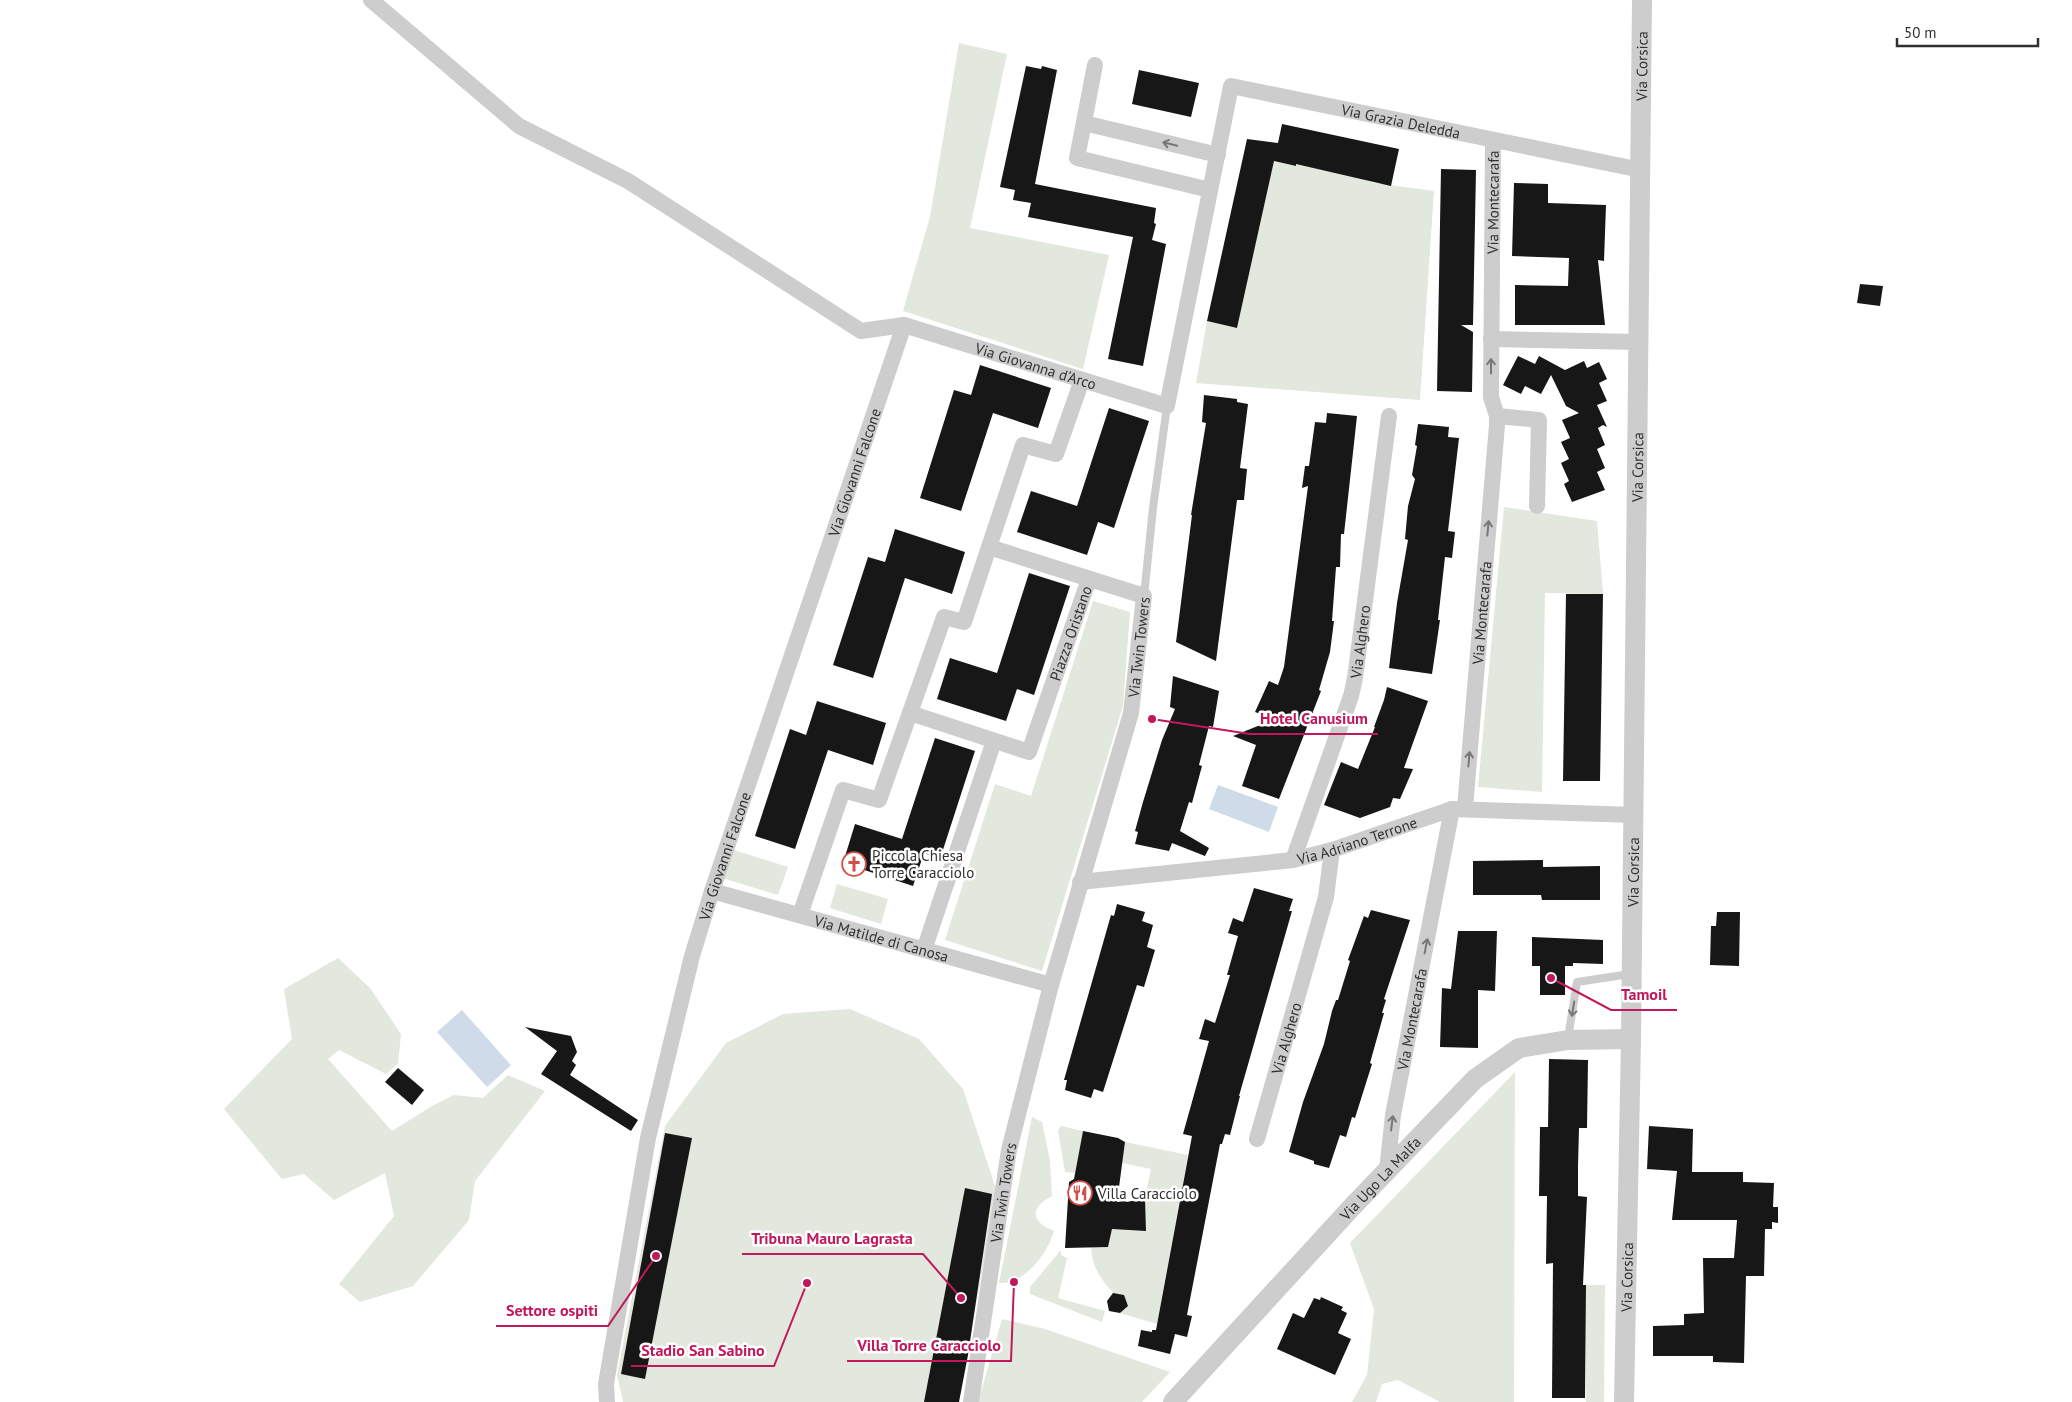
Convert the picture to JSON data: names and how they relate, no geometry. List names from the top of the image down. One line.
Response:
{"streets":{"street":["Via Corsica","Via Grazia Deledda","Via Montecarafa","Via Giovanna d'Arco","Via Giovanni Falcone","Piazza Oristano","Via Alghero","Via Twin Towers","Via Adriano Terrone","Via Matilde di Canosa","Via Ugo La Malfa"]},"crossings":[["Via Corsica","Via Grazia Deledda"],["Via Corsica","Via Adriano Terrone"],["Via Corsica","Via Ugo La Malfa"],["Via Grazia Deledda","Via Montecarafa"],["Via Grazia Deledda","Via Giovanna d'Arco"],["Via Grazia Deledda","Via Twin Towers"],["Via Montecarafa","Via Adriano Terrone"],["Via Montecarafa","Via Ugo La Malfa"],["Via Giovanna d'Arco","Via Giovanni Falcone"],["Via Giovanna d'Arco","Via Twin Towers"],["Via Giovanni Falcone","Via Matilde di Canosa"],["Via Alghero","Via Adriano Terrone"],["Via Twin Towers","Via Adriano Terrone"],["Via Twin Towers","Via Matilde di Canosa"]],"one_way":["Via Montecarafa"],"places":{"other":["Hotel Canusium","Tamoil","Settore ospiti","Villa Torre Caracciolo","Stadio San Sabino","Tribuna Mauro Lagrasta"],"church":["Piccola Chiesa Torre Caracciolo"],"restaurant":["Villa Caracciolo"]},"scale_bar":"50 m"}
